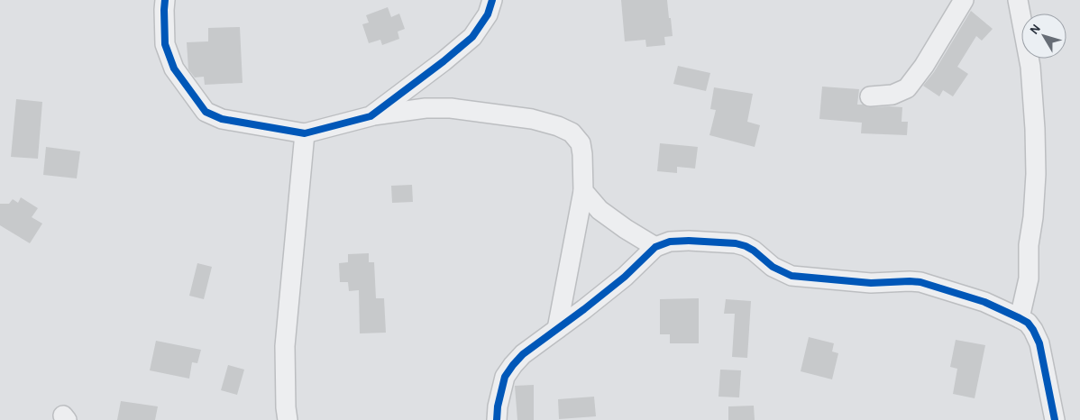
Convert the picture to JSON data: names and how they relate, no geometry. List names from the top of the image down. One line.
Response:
{"north":"top left"}
